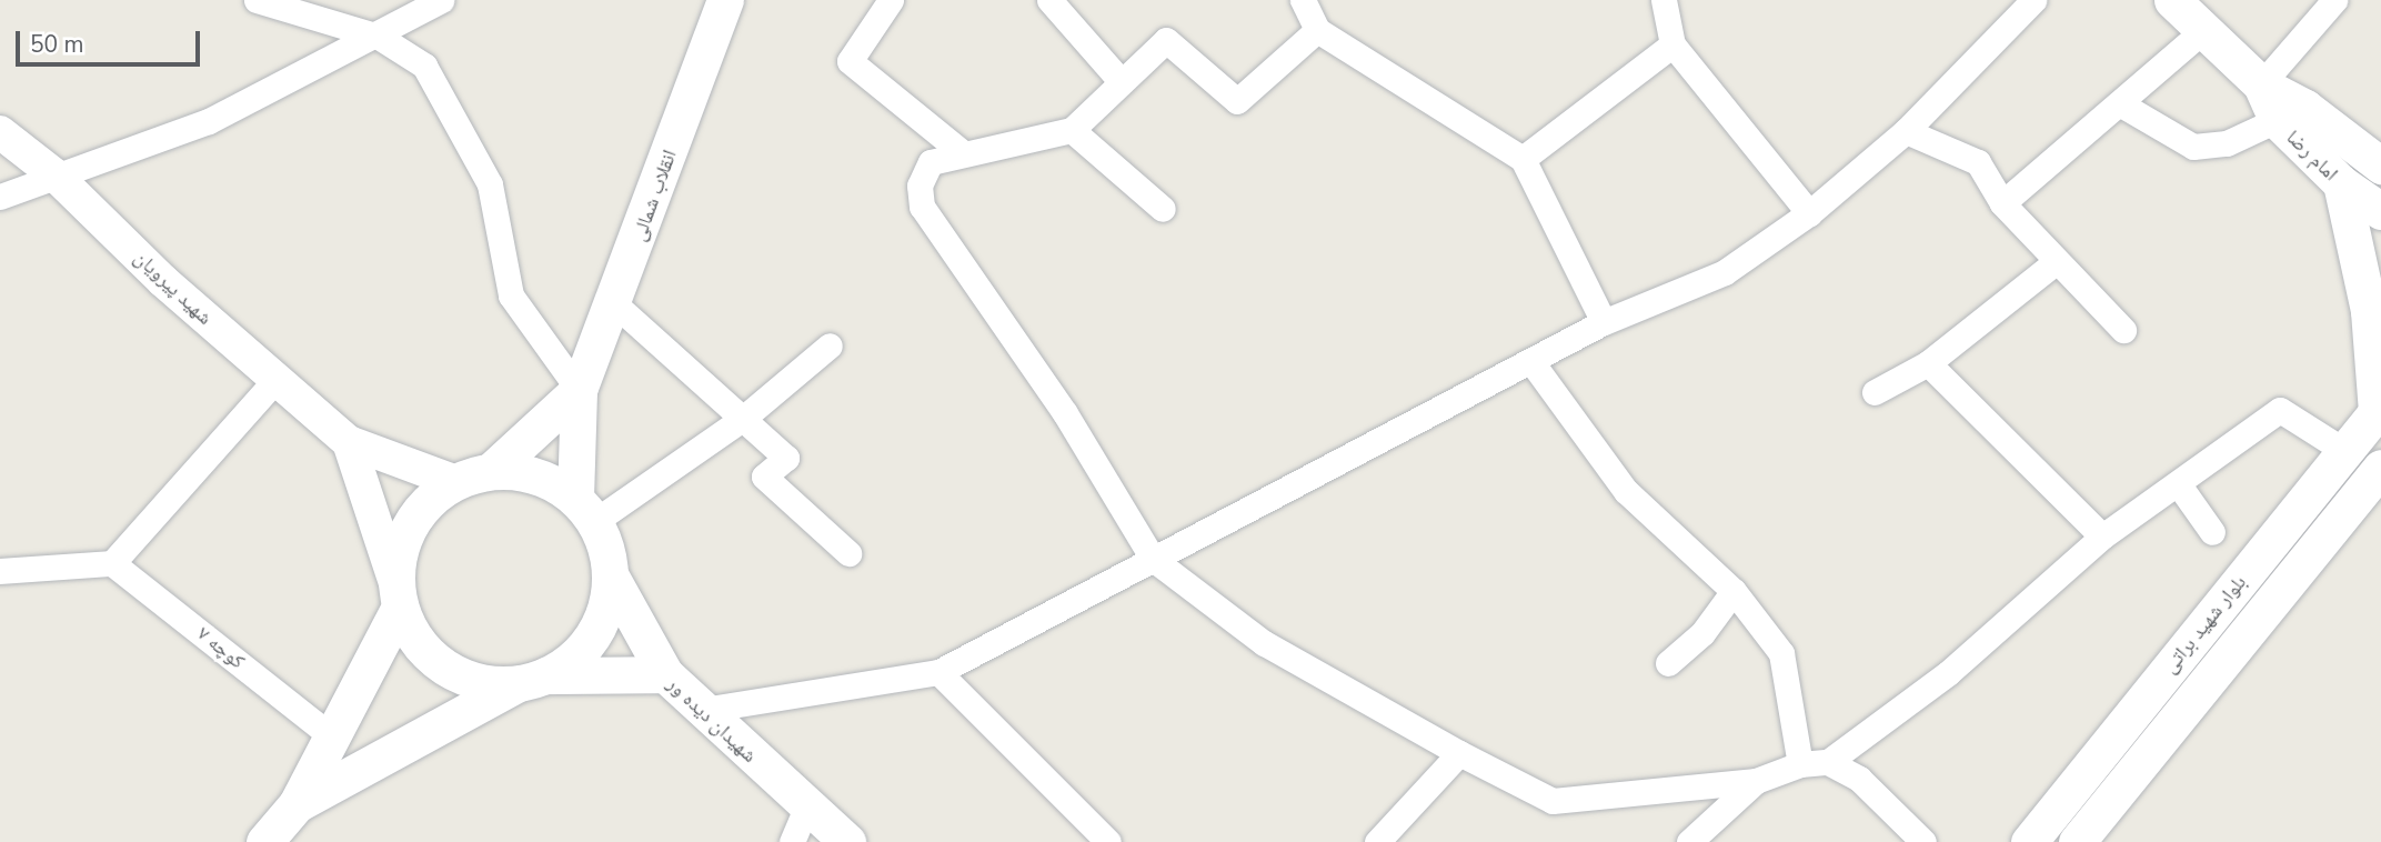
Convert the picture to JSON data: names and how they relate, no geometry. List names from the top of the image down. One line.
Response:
{"streets":{"main road":["امام رضا","انقلاب شمالی","بلوار شهید براتی","شهیدان دیده ور"],"street":["شهید پیرویان","کوچه ۷"]},"scale_bar":"50 m"}
